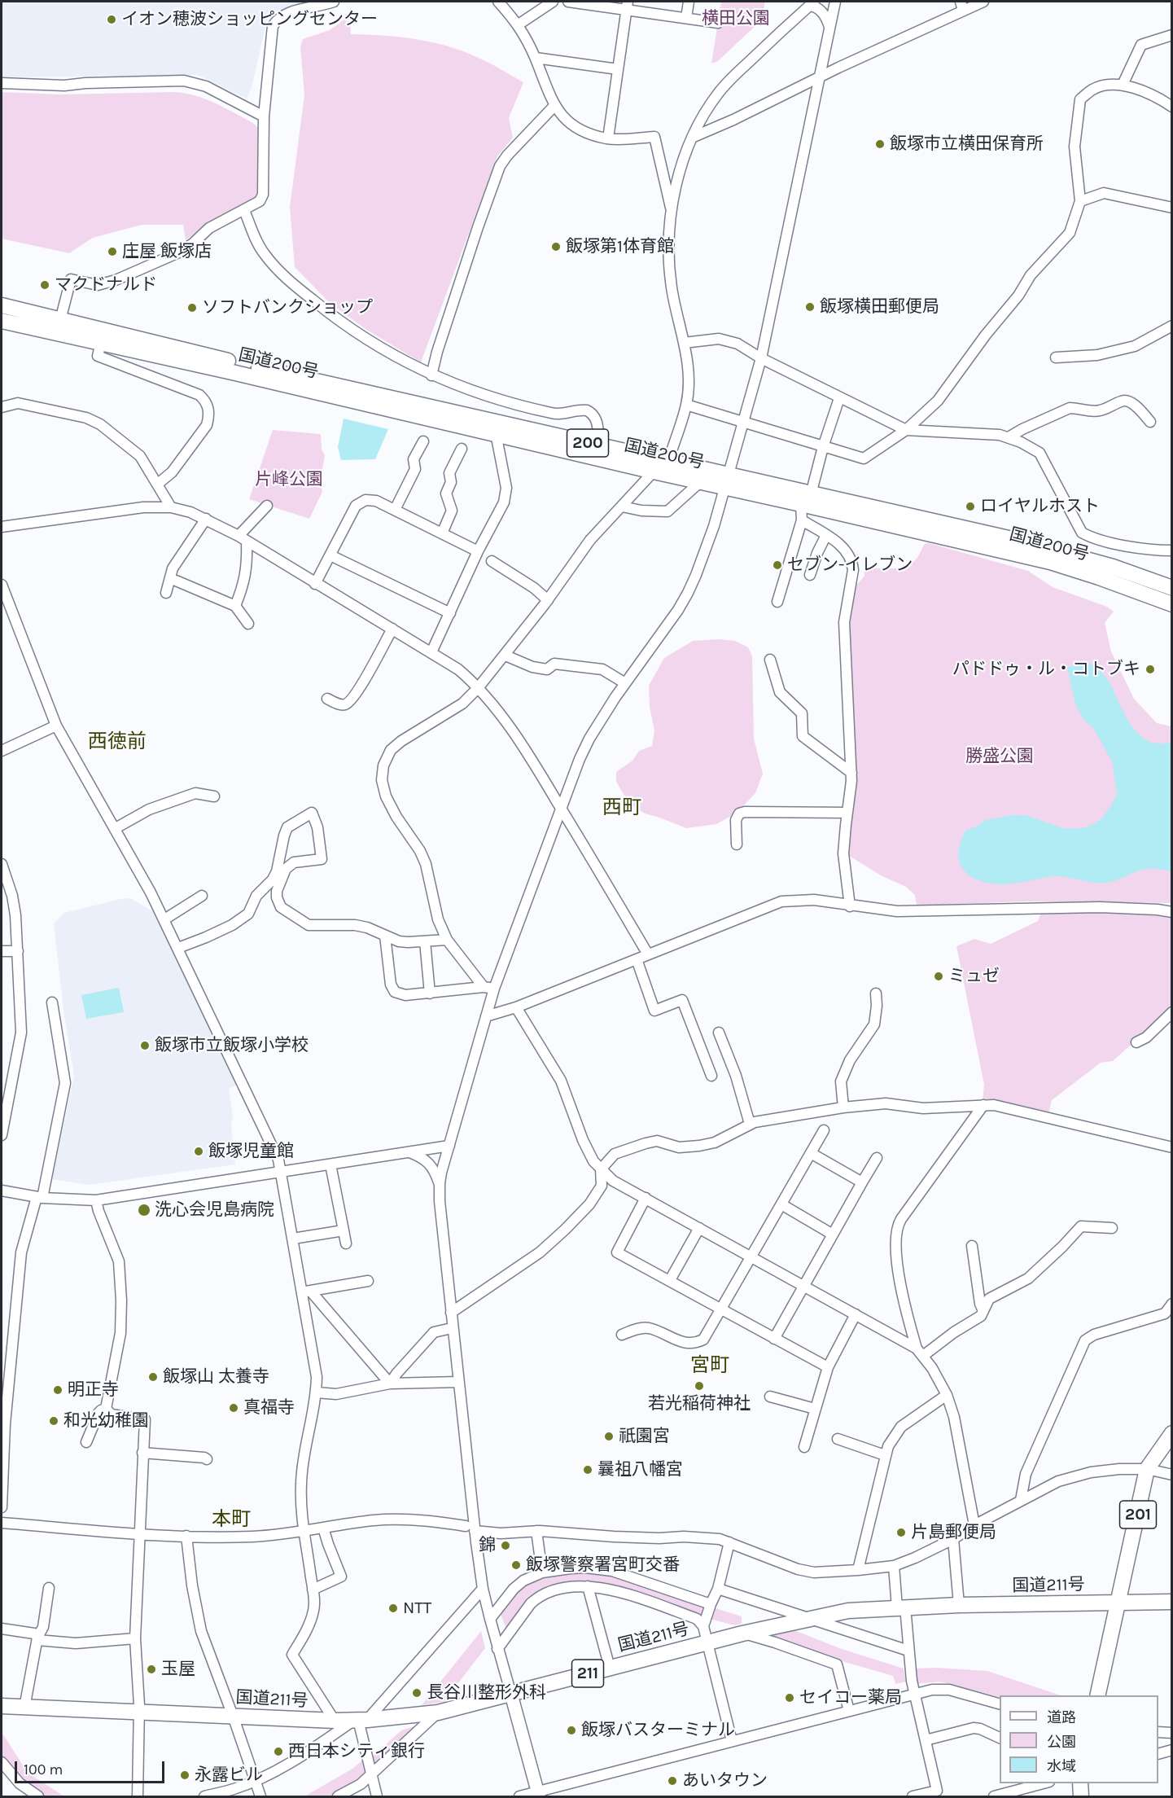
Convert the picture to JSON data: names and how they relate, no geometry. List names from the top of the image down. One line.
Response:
{"streets":{"highway":["国道200号","200","201","国道211号","211"]},"crossings":[["201","国道211号"]],"districts":["西徳前","西町","宮町","本町"],"parks":["横田公園","片峰公園","勝盛公園"],"places":["イオン穂波ショッピングセンター","飯塚市立横田保育所","飯塚第1体育館","庄屋 飯塚店","マクドナルド","飯塚横田郵便局","ソフトバンクショップ","ロイヤルホスト","セブン-イレブン","パドドゥ・ル・コトブキ","ミュゼ","飯塚市立飯塚小学校","飯塚児童館","洗心会児島病院","飯塚山 太養寺","若光稲荷神社","明正寺","真福寺","和光幼稚園","祇園宮","曩祖八幡宮","片島郵便局","錦","飯塚警察署宮町交番","NTT","玉屋","長谷川整形外科","セイコー薬局","飯塚バスターミナル","西日本シティ銀行","永露ビル","あいタウン"],"legend":["道路","公園","水域"],"scale_bar":"100 m"}
